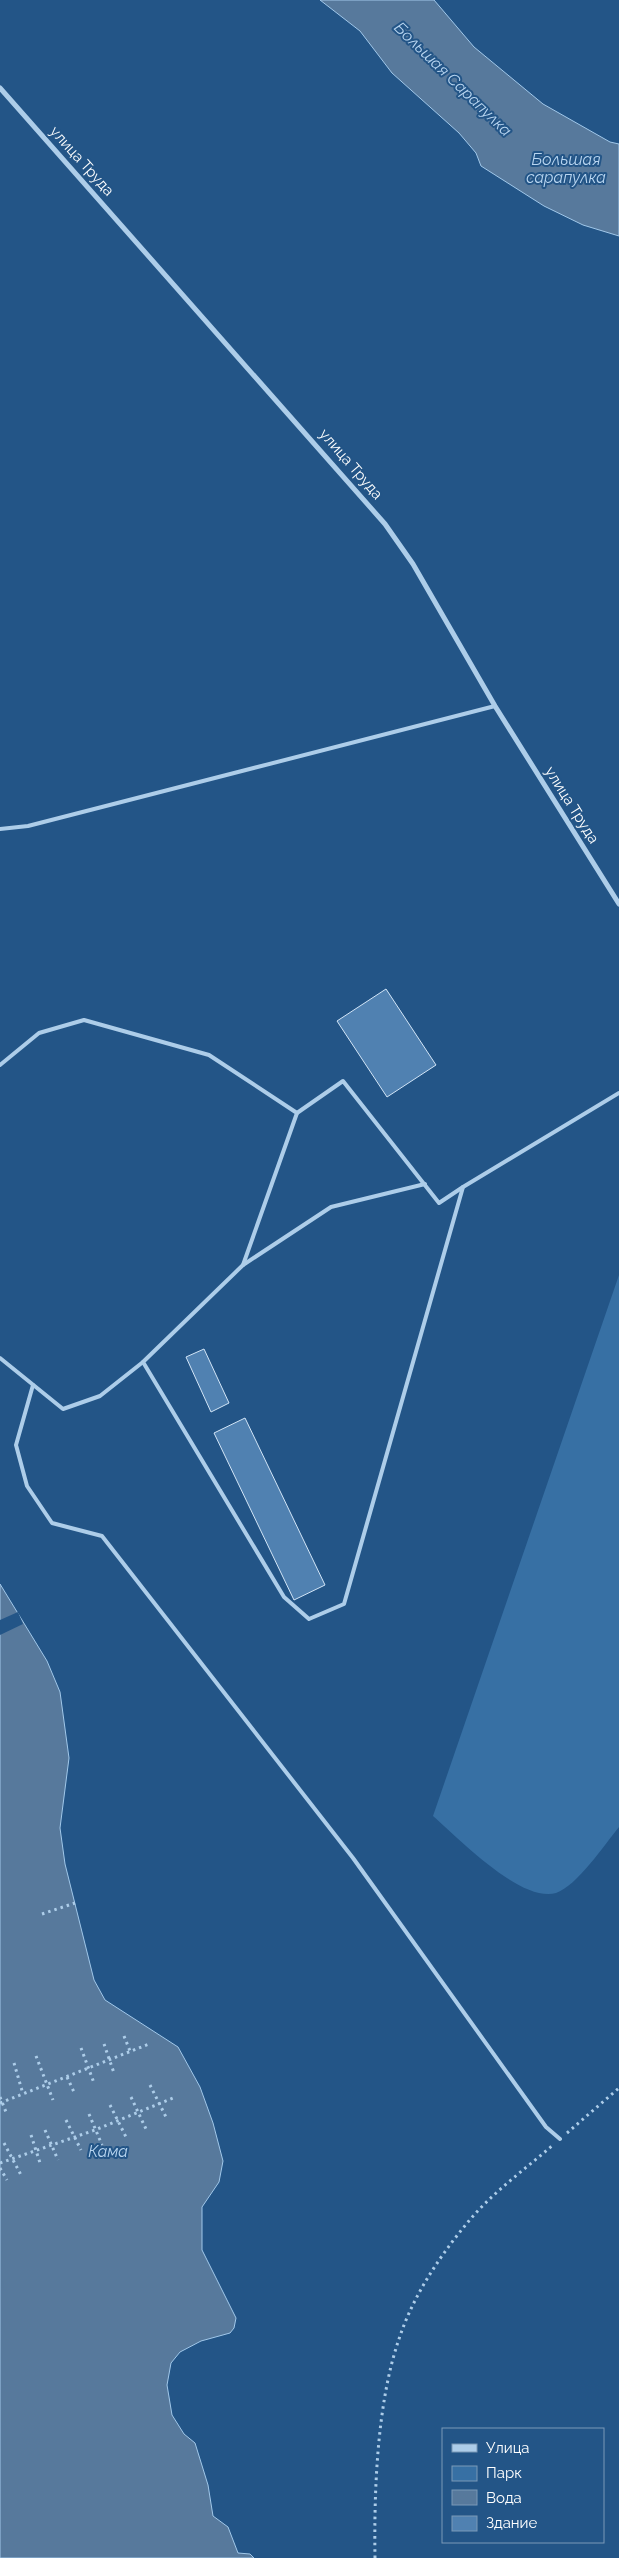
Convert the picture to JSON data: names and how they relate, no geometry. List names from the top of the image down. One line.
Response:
{"streets":{"street":["улица Труда"]},"water":["Большая Сарапулка","Большая сарапулка","Кама"],"legend":["Улица","Парк","Вода","Здание"]}
